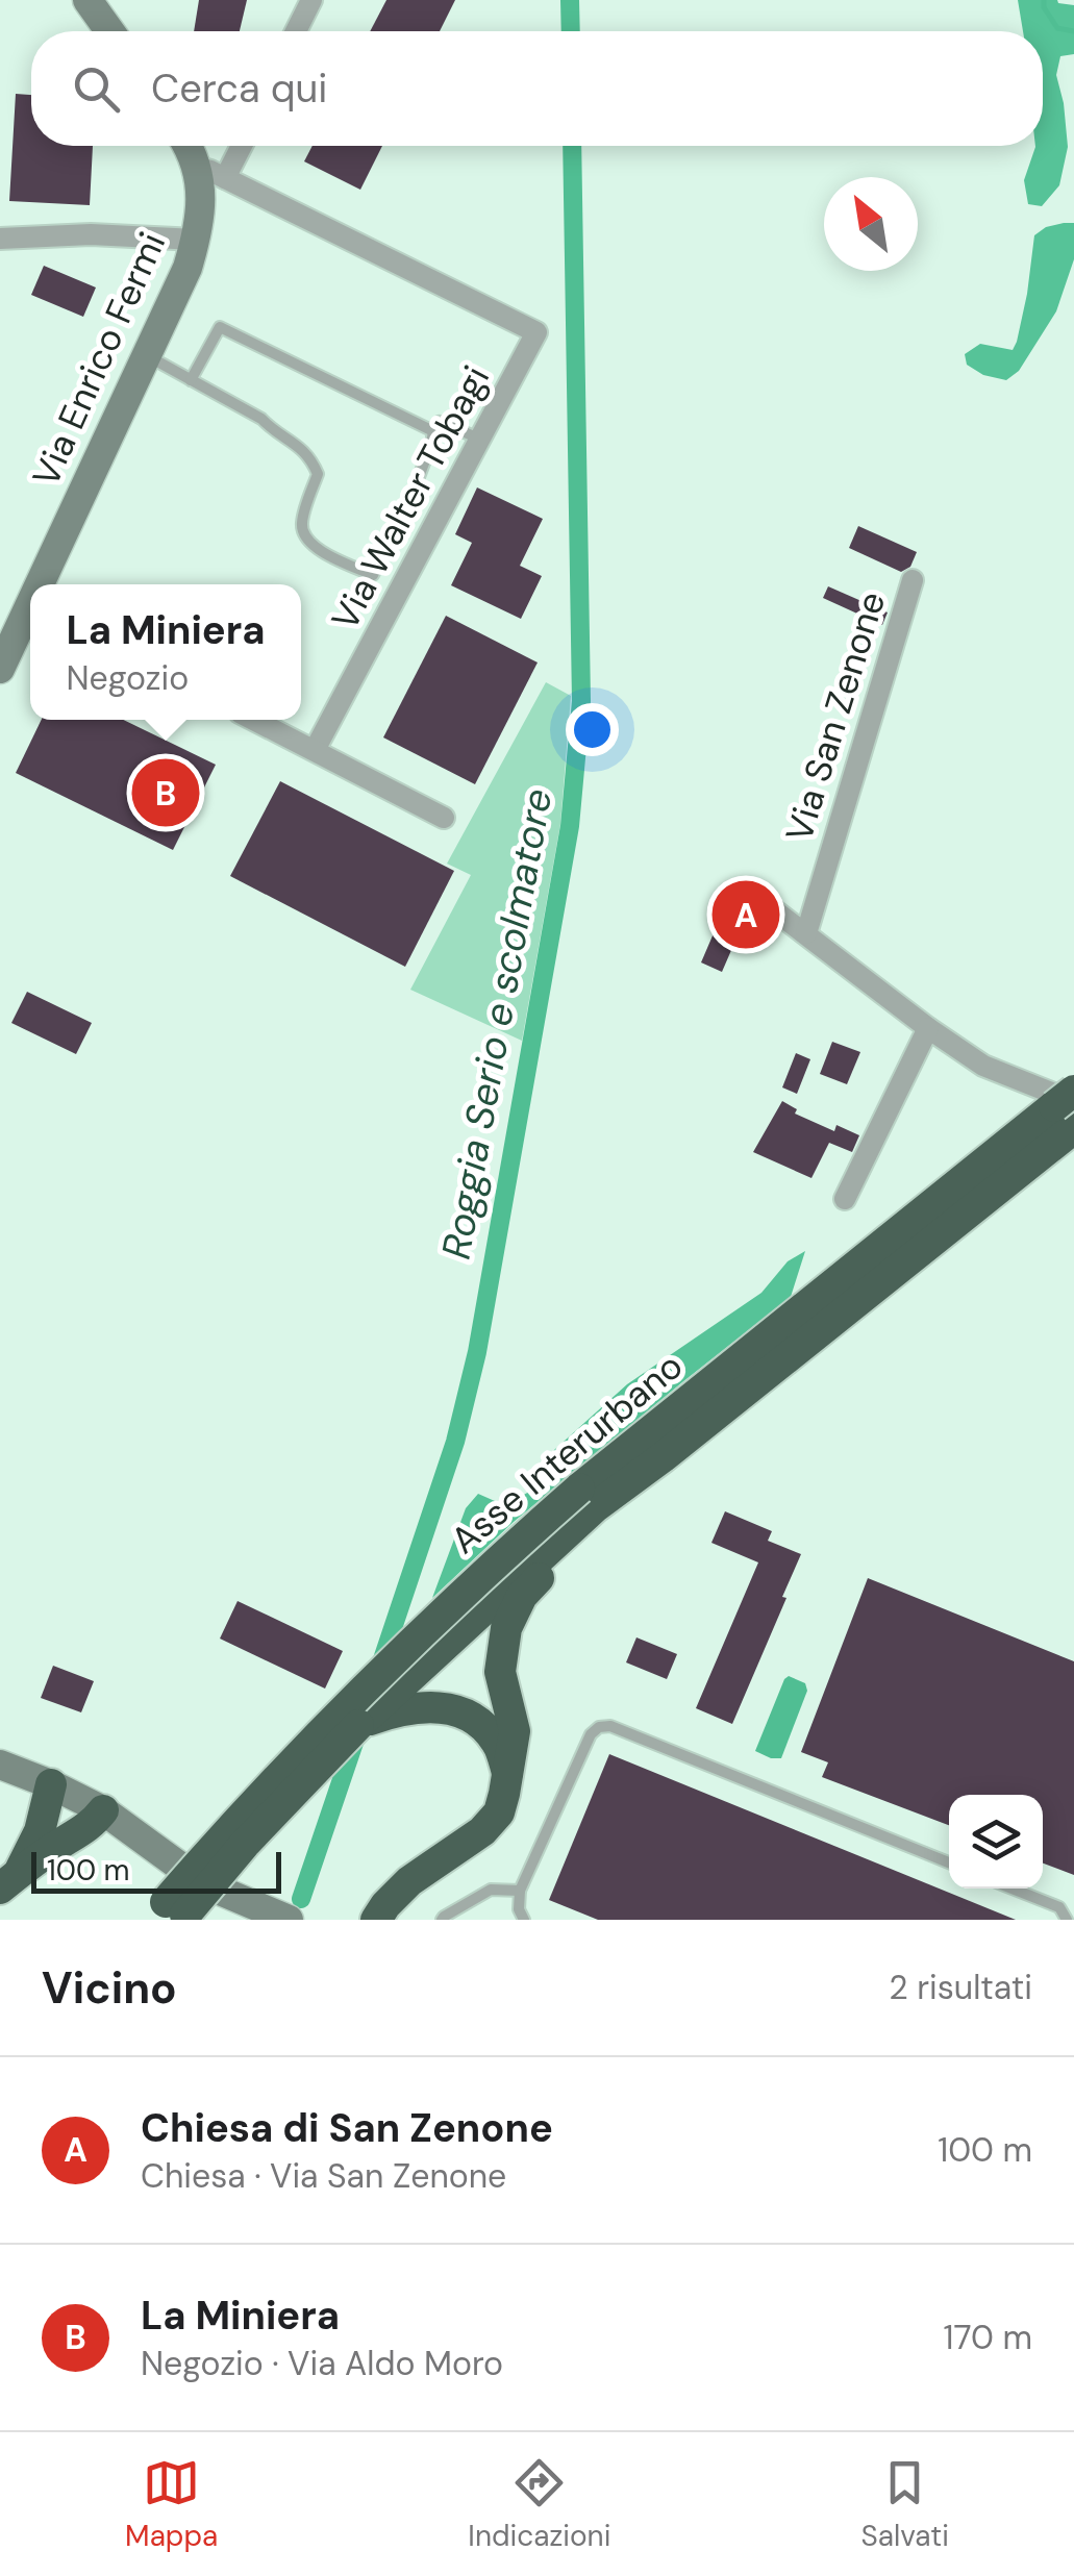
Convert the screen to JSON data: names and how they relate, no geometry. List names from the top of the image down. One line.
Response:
{"streets":{"highway":["Asse Interurbano"],"street":["Via Enrico Fermi","Via Walter Tobagi","Via San Zenone"]},"crossings":[["Via Enrico Fermi","Via Walter Tobagi"]],"water":["Roggia Serio e scolmatore"],"scale_bar":"100 m","north":"top left","page":{"search":"Cerca qui","popup":["La Miniera","Negozio"],"pins":["B","A"],"scale":"100 m","heading":["Vicino","2 risultati"],"list":[{"mark":"A","name":"Chiesa di San Zenone","note":"Chiesa · Via San Zenone","value":"100 m"},{"mark":"B","name":"La Miniera","note":"Negozio · Via Aldo Moro","value":"170 m"}],"nav":["Mappa","Indicazioni","Salvati"]}}
